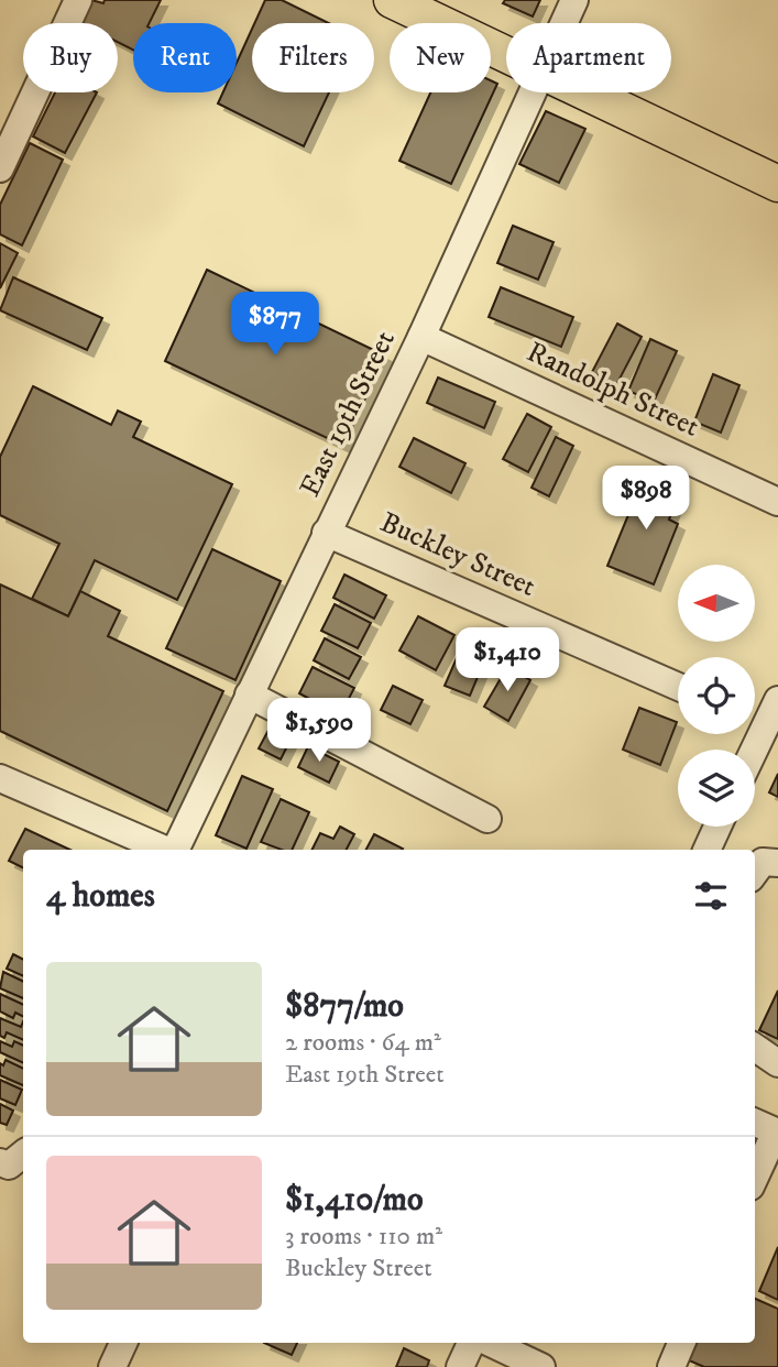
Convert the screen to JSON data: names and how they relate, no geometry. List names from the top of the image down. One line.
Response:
{"streets":{"street":["Randolph Street","East 19th Street","Buckley Street"]},"crossings":[["Randolph Street","East 19th Street"],["East 19th Street","Buckley Street"]],"north":"left","page":{"chip":["Buy","Rent","Filters","New","Apartment"],"price":["$877","$898","$1,410","$1,590"],"heading":"4 homes","list":[{"name":"$877/mo","note":"2 rooms · 64 m² · East 19th Street"},{"name":"$1,410/mo","note":"3 rooms · 110 m² · Buckley Street"}]}}
